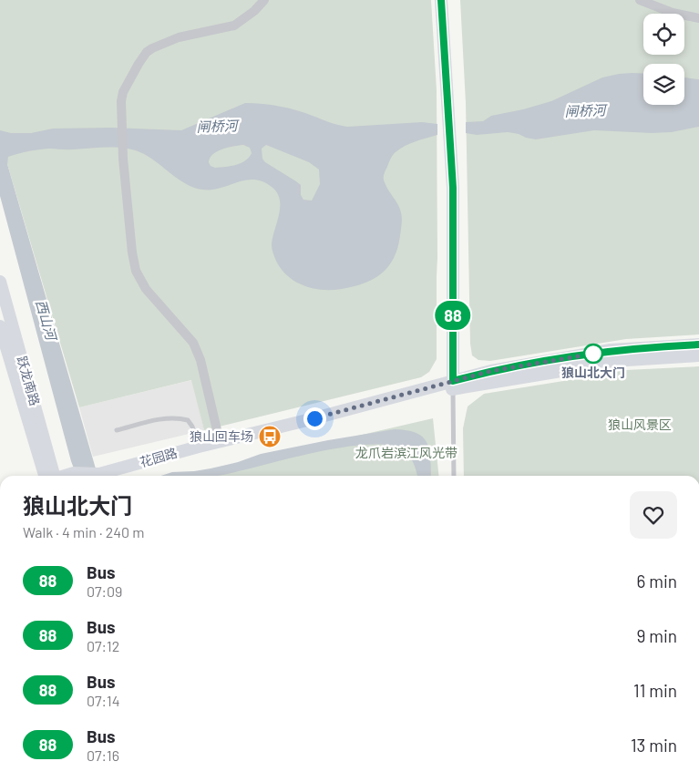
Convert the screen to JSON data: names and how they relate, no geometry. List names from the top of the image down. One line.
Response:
{"streets":{"main road":["跃龙南路","花园路"]},"water":["闸桥河","西山河"],"parks":["狼山风景区","龙爪岩滨江风光带"],"places":{"other":["狼山北大门"],"bus stop":["狼山回车场"]},"lines":["bus line 88"],"page":{"on_map":"88","heading":["狼山北大门","Walk · 4 min · 240 m"],"list":[{"mark":"88","name":"Bus","note":"07:09","value":"6 min"},{"mark":"88","name":"Bus","note":"07:12","value":"9 min"},{"mark":"88","name":"Bus","note":"07:14","value":"11 min"},{"mark":"88","name":"Bus","note":"07:16","value":"13 min"}]}}
